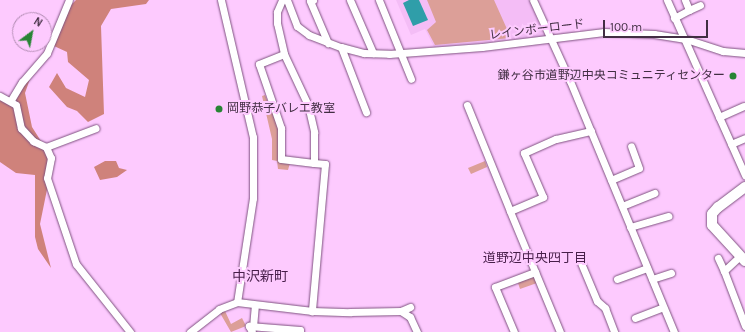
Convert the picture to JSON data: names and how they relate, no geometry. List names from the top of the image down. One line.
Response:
{"streets":{"street":["レインボーロード"]},"districts":["道野辺中央四丁目","中沢新町"],"places":["鎌ヶ谷市道野辺中央コミュニティセンター","岡野恭子バレエ教室"],"scale_bar":"100 m","north":"top right"}
